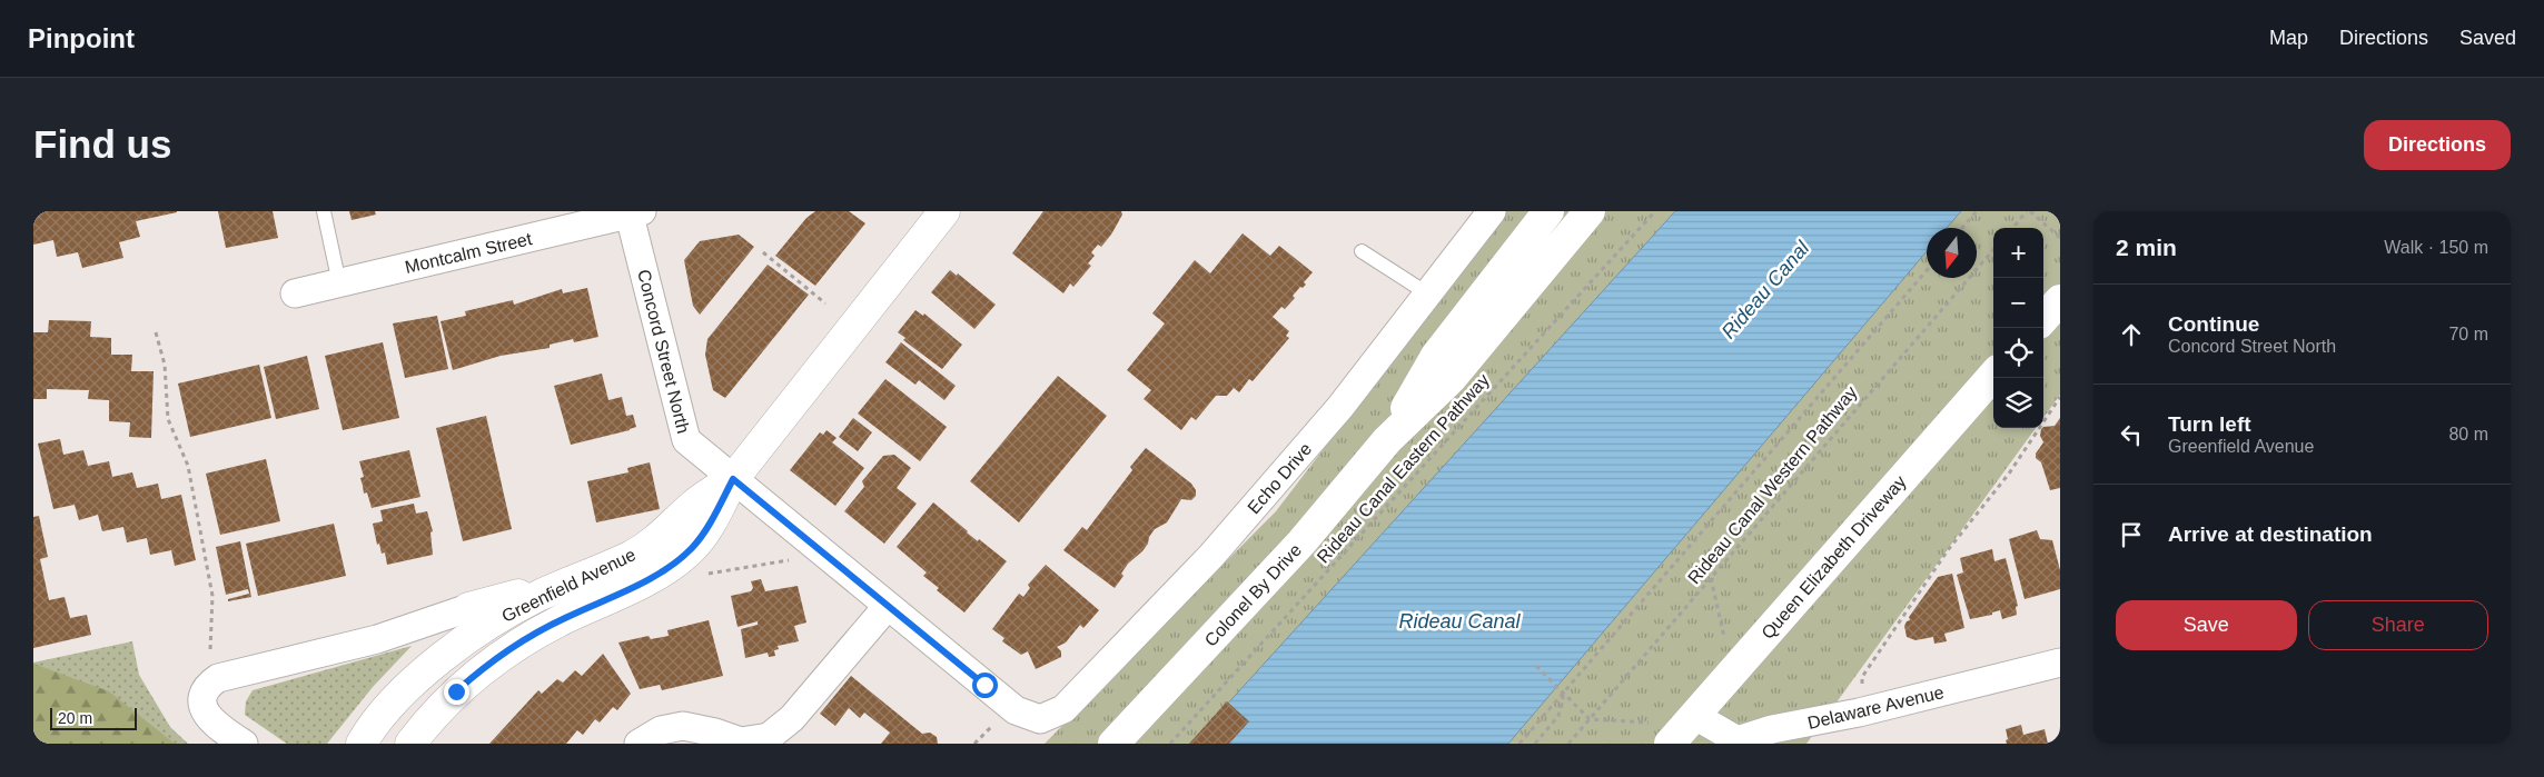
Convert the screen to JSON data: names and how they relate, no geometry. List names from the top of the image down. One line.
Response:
{"streets":{"main road":["Queen Elizabeth Driveway","Greenfield Avenue","Colonel By Drive"],"street":["Montcalm Street","Concord Street North","Echo Drive","Delaware Avenue"],"path":["Rideau Canal Eastern Pathway","Rideau Canal Western Pathway"]},"crossings":[["Montcalm Street","Concord Street North"],["Concord Street North","Echo Drive"],["Concord Street North","Greenfield Avenue"],["Queen Elizabeth Driveway","Delaware Avenue"]],"water":["Rideau Canal"],"scale_bar":"20 m","north":"bottom","page":{"header":"Pinpoint","nav":["Map","Directions","Saved"],"buttons":["Directions",["Save","Share"]],"title":"Find us","heading":["2 min","Walk · 150 m"],"map_buttons":["+","−"],"list":[["Continue","Concord Street North","70 m"],["Turn left","Greenfield Avenue","80 m"],"Arrive at destination"],"scale":"20 m"}}
